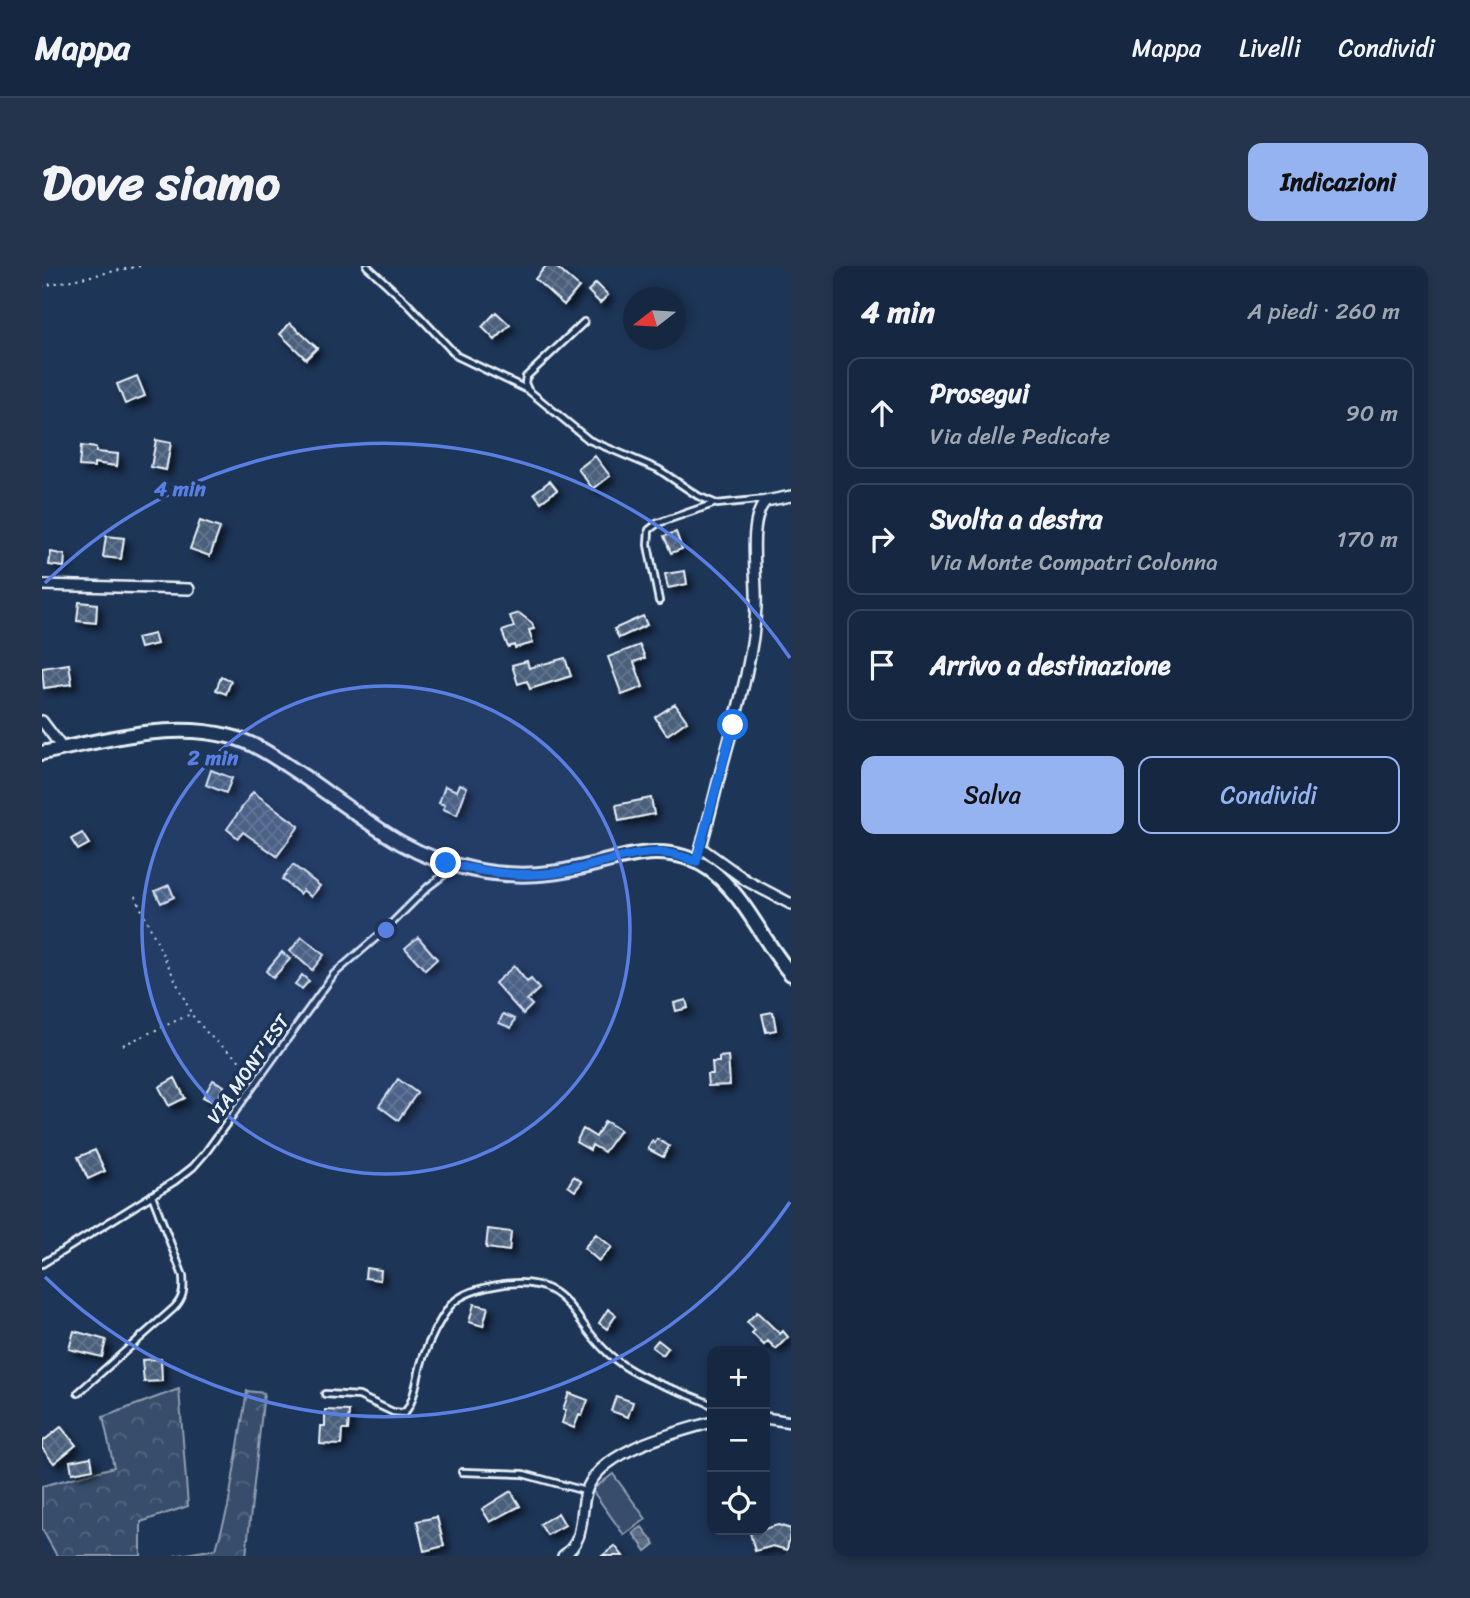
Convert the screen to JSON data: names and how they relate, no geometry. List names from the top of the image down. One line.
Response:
{"streets":{"lane":["VIA MONT'EST"]},"north":"left","page":{"header":"Mappa","nav":["Mappa","Livelli","Condividi"],"title":"Dove siamo","buttons":["Indicazioni",["Salva","Condividi"]],"heading":["4 min","A piedi · 260 m"],"list":[["Prosegui","Via delle Pedicate","90 m"],["Svolta a destra","Via Monte Compatri Colonna","170 m"],"Arrivo a destinazione"],"map_buttons":["+","−"]},"rings":["4 min","2 min"]}
